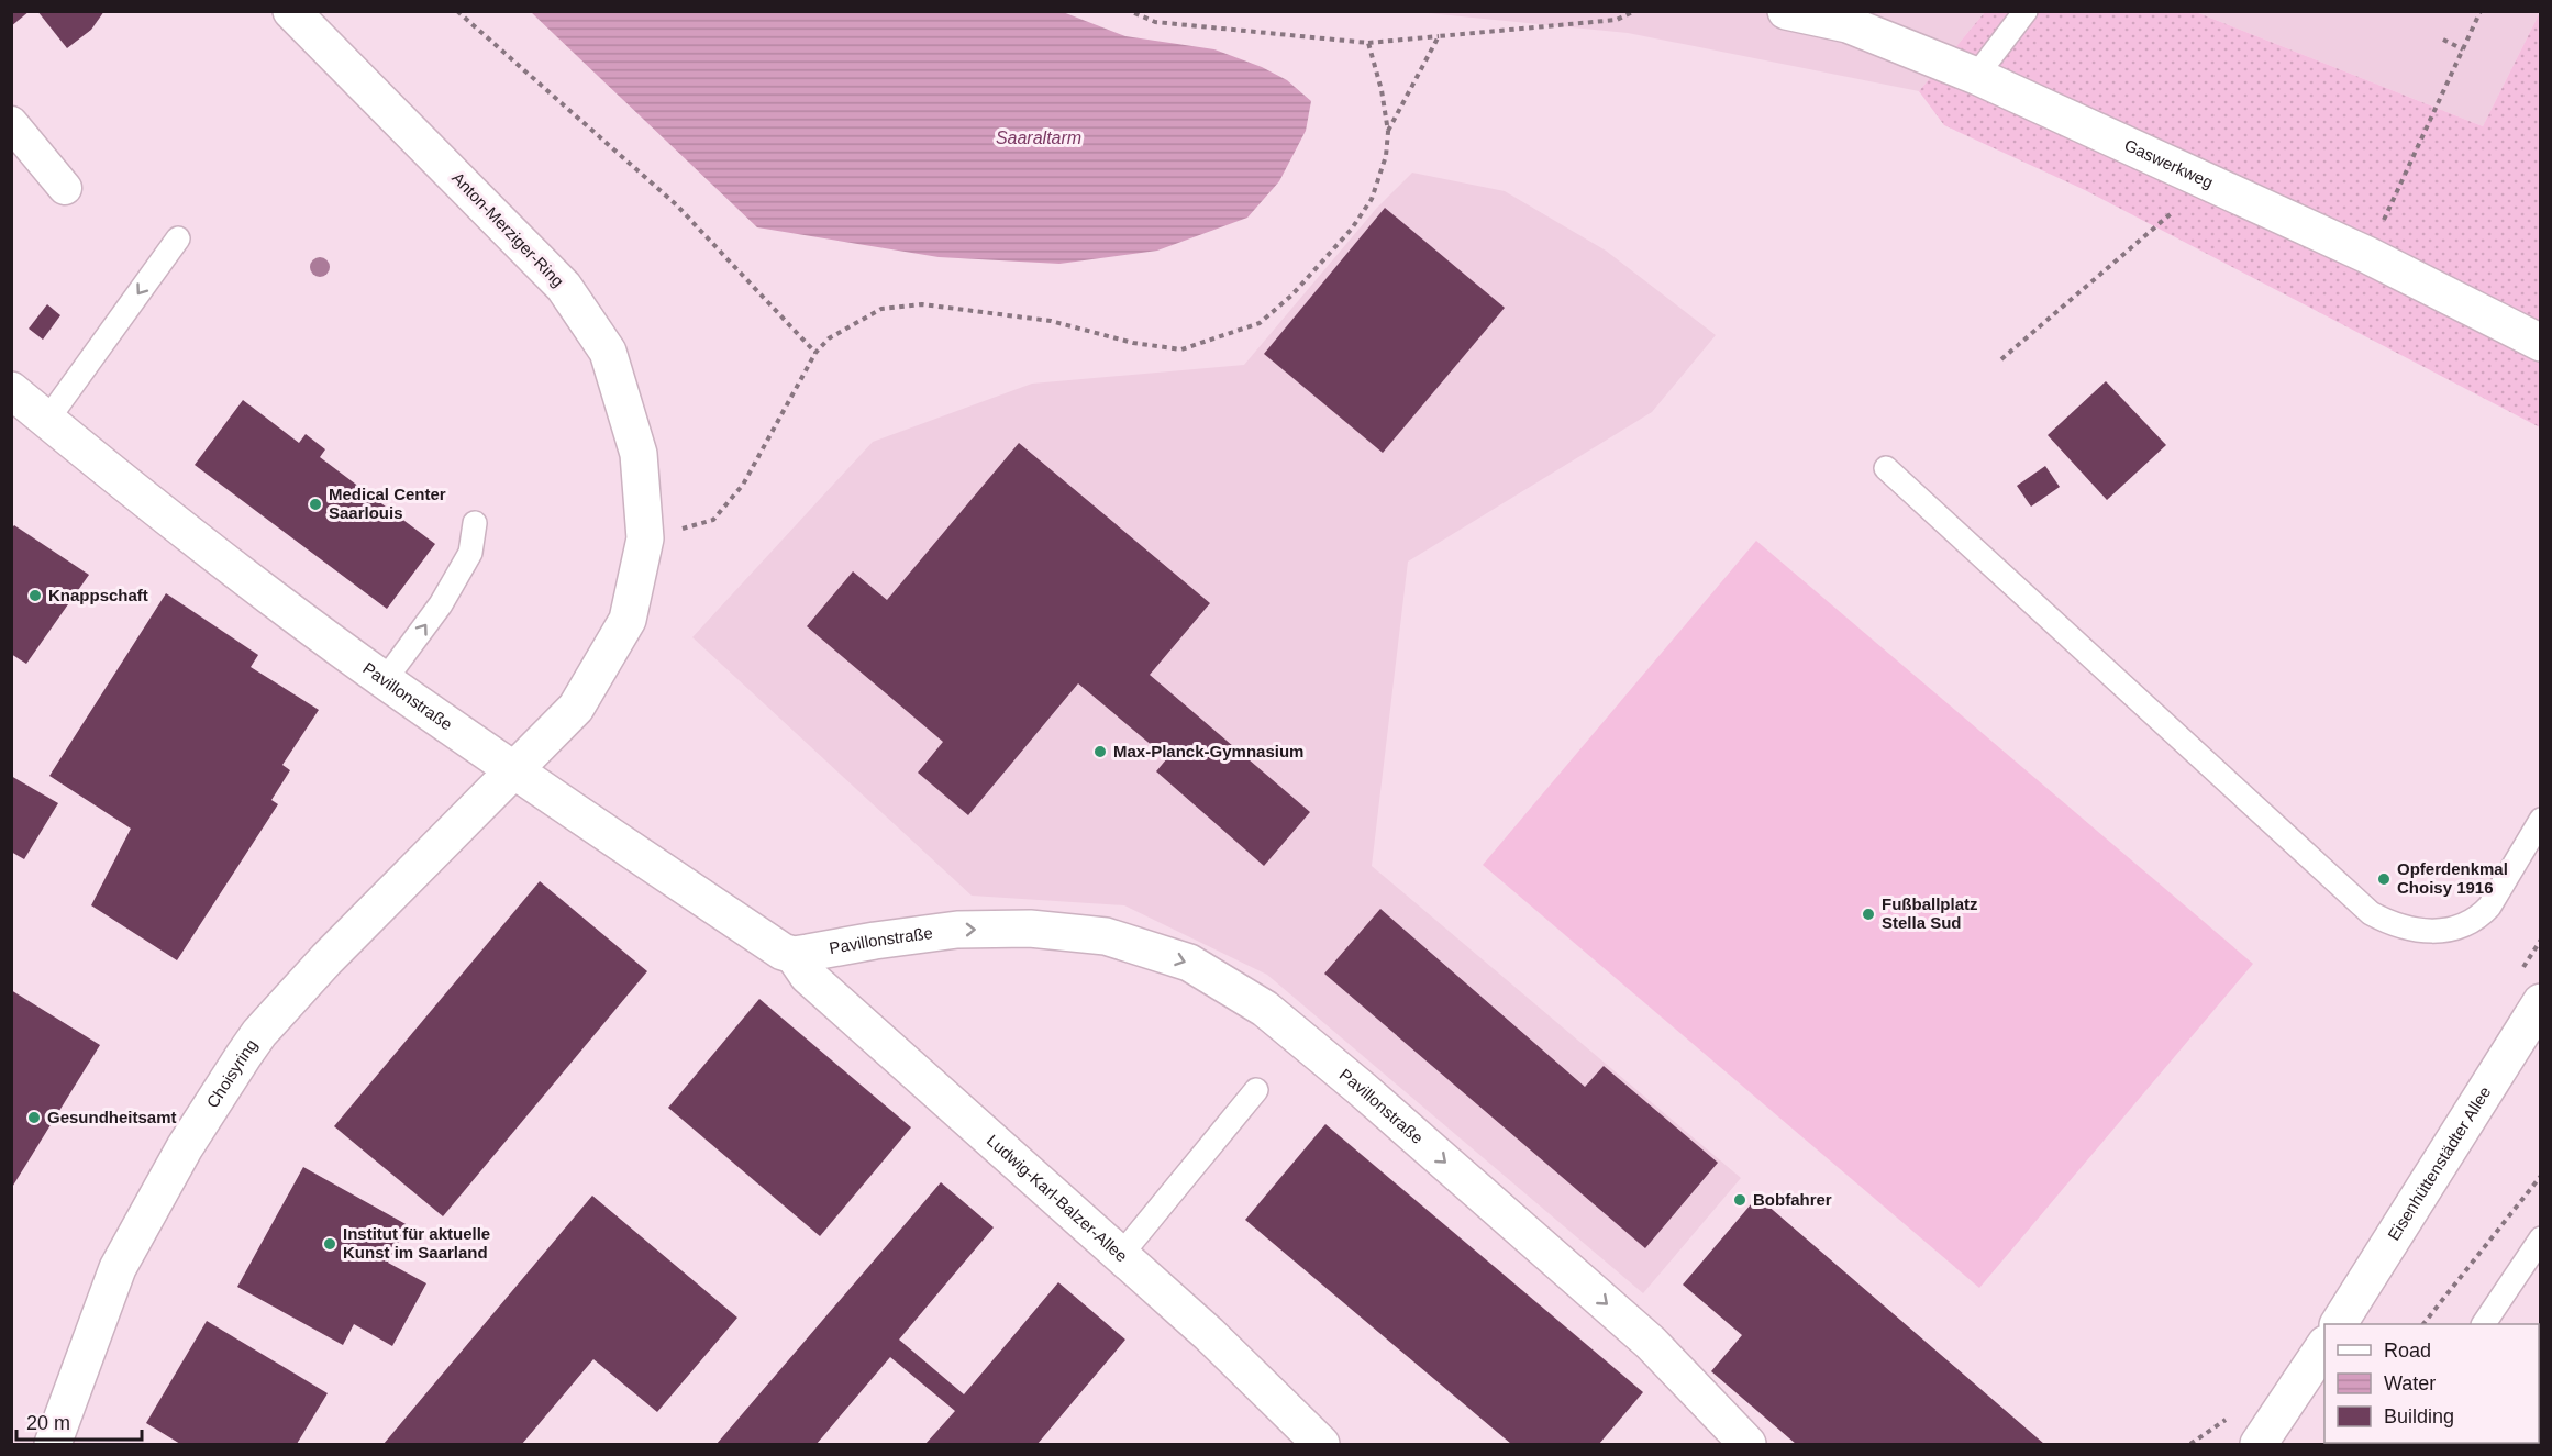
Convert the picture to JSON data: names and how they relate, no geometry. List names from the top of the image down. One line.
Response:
{"streets":{"street":["Gaswerkweg","Anton-Merziger-Ring","Pavillonstraße","Choisyring","Eisenhüttenstädter Allee","Ludwig-Karl-Balzer-Allee"]},"crossings":[["Anton-Merziger-Ring","Pavillonstraße"],["Anton-Merziger-Ring","Choisyring"],["Pavillonstraße","Choisyring"],["Pavillonstraße","Ludwig-Karl-Balzer-Allee"]],"one_way":["Pavillonstraße"],"water":["Saaraltarm"],"places":["Medical Center Saarlouis","Knappschaft","Max-Planck-Gymnasium","Opferdenkmal Choisy 1916","Fußballplatz Stella Sud","Gesundheitsamt","Bobfahrer","Institut für aktuelle Kunst im Saarland"],"legend":["Road","Water","Building"],"scale_bar":"20 m"}
